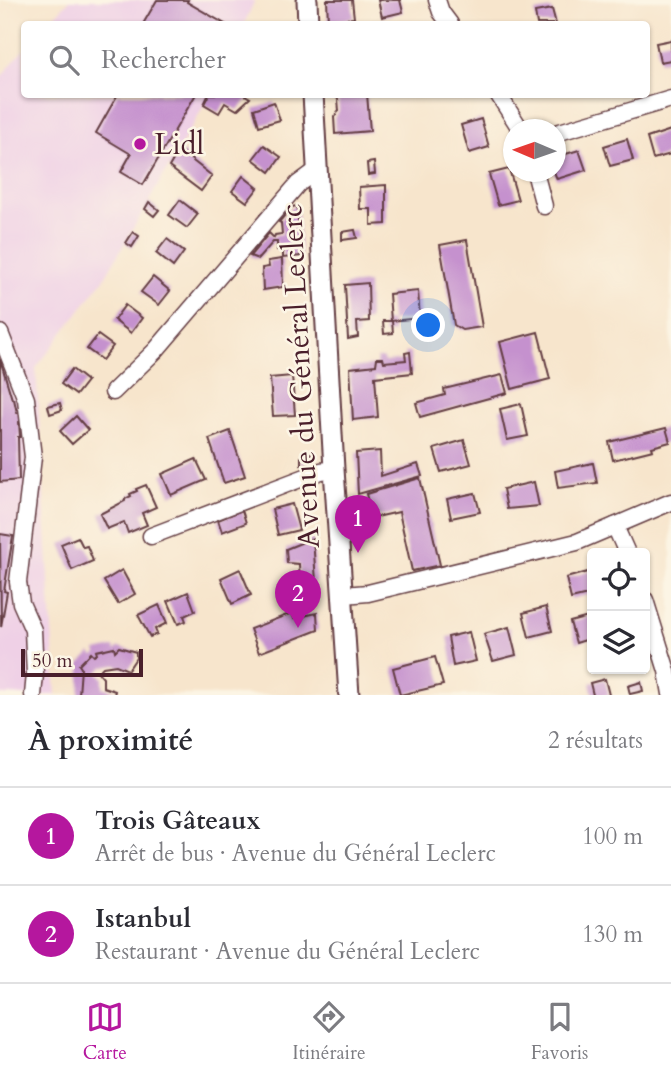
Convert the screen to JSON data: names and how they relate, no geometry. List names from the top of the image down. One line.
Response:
{"streets":{"main road":["Avenue du Général Leclerc"]},"places":["Lidl"],"scale_bar":"50 m","north":"left","page":{"search":"Rechercher","pins":["1","2"],"scale":"50 m","heading":["À proximité","2 résultats"],"list":[{"mark":"1","name":"Trois Gâteaux","note":"Arrêt de bus · Avenue du Général Leclerc","value":"100 m"},{"mark":"2","name":"Istanbul","note":"Restaurant · Avenue du Général Leclerc","value":"130 m"}],"nav":["Carte","Itinéraire","Favoris"]}}
